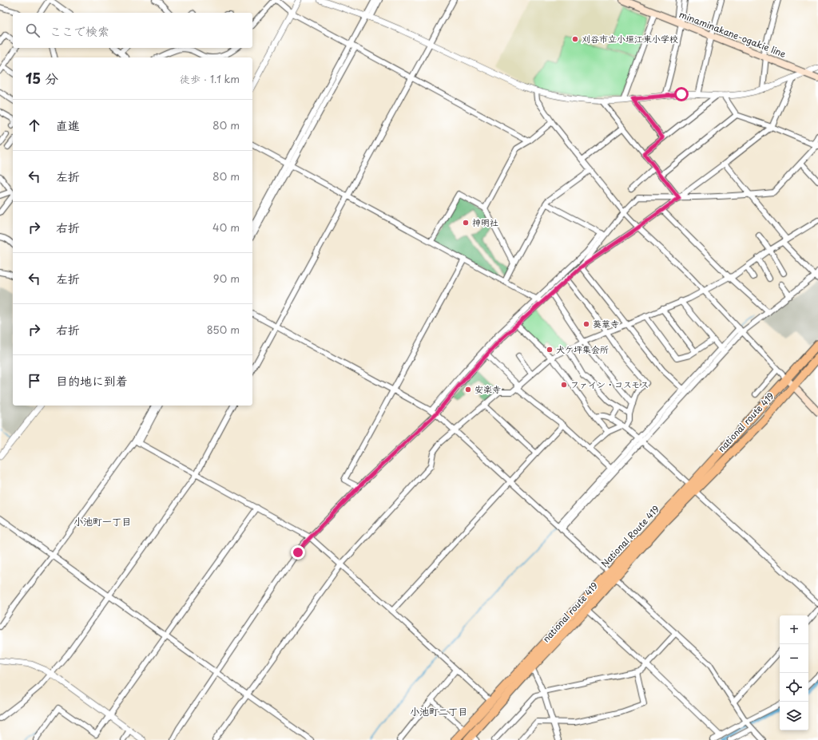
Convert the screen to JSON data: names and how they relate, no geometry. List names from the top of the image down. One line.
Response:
{"streets":{"highway":["national route 419","National Route 419"],"main road":["minaminakane-ogakie line"]},"crossings":[["national route 419","National Route 419"]],"districts":["小池町一丁目","小池町二丁目"],"places":["刈谷市立小垣江東小学校","神明社","葵華寺","犬ケ坪集会所","ファイン・コスモス","安楽寺"],"page":{"search":"ここで検索","heading":["15 分","徒歩 · 1.1 km"],"list":[["直進","80 m"],["左折","80 m"],["右折","40 m"],["左折","90 m"],["右折","850 m"],"目的地に到着"],"map_buttons":["+","−"]}}
